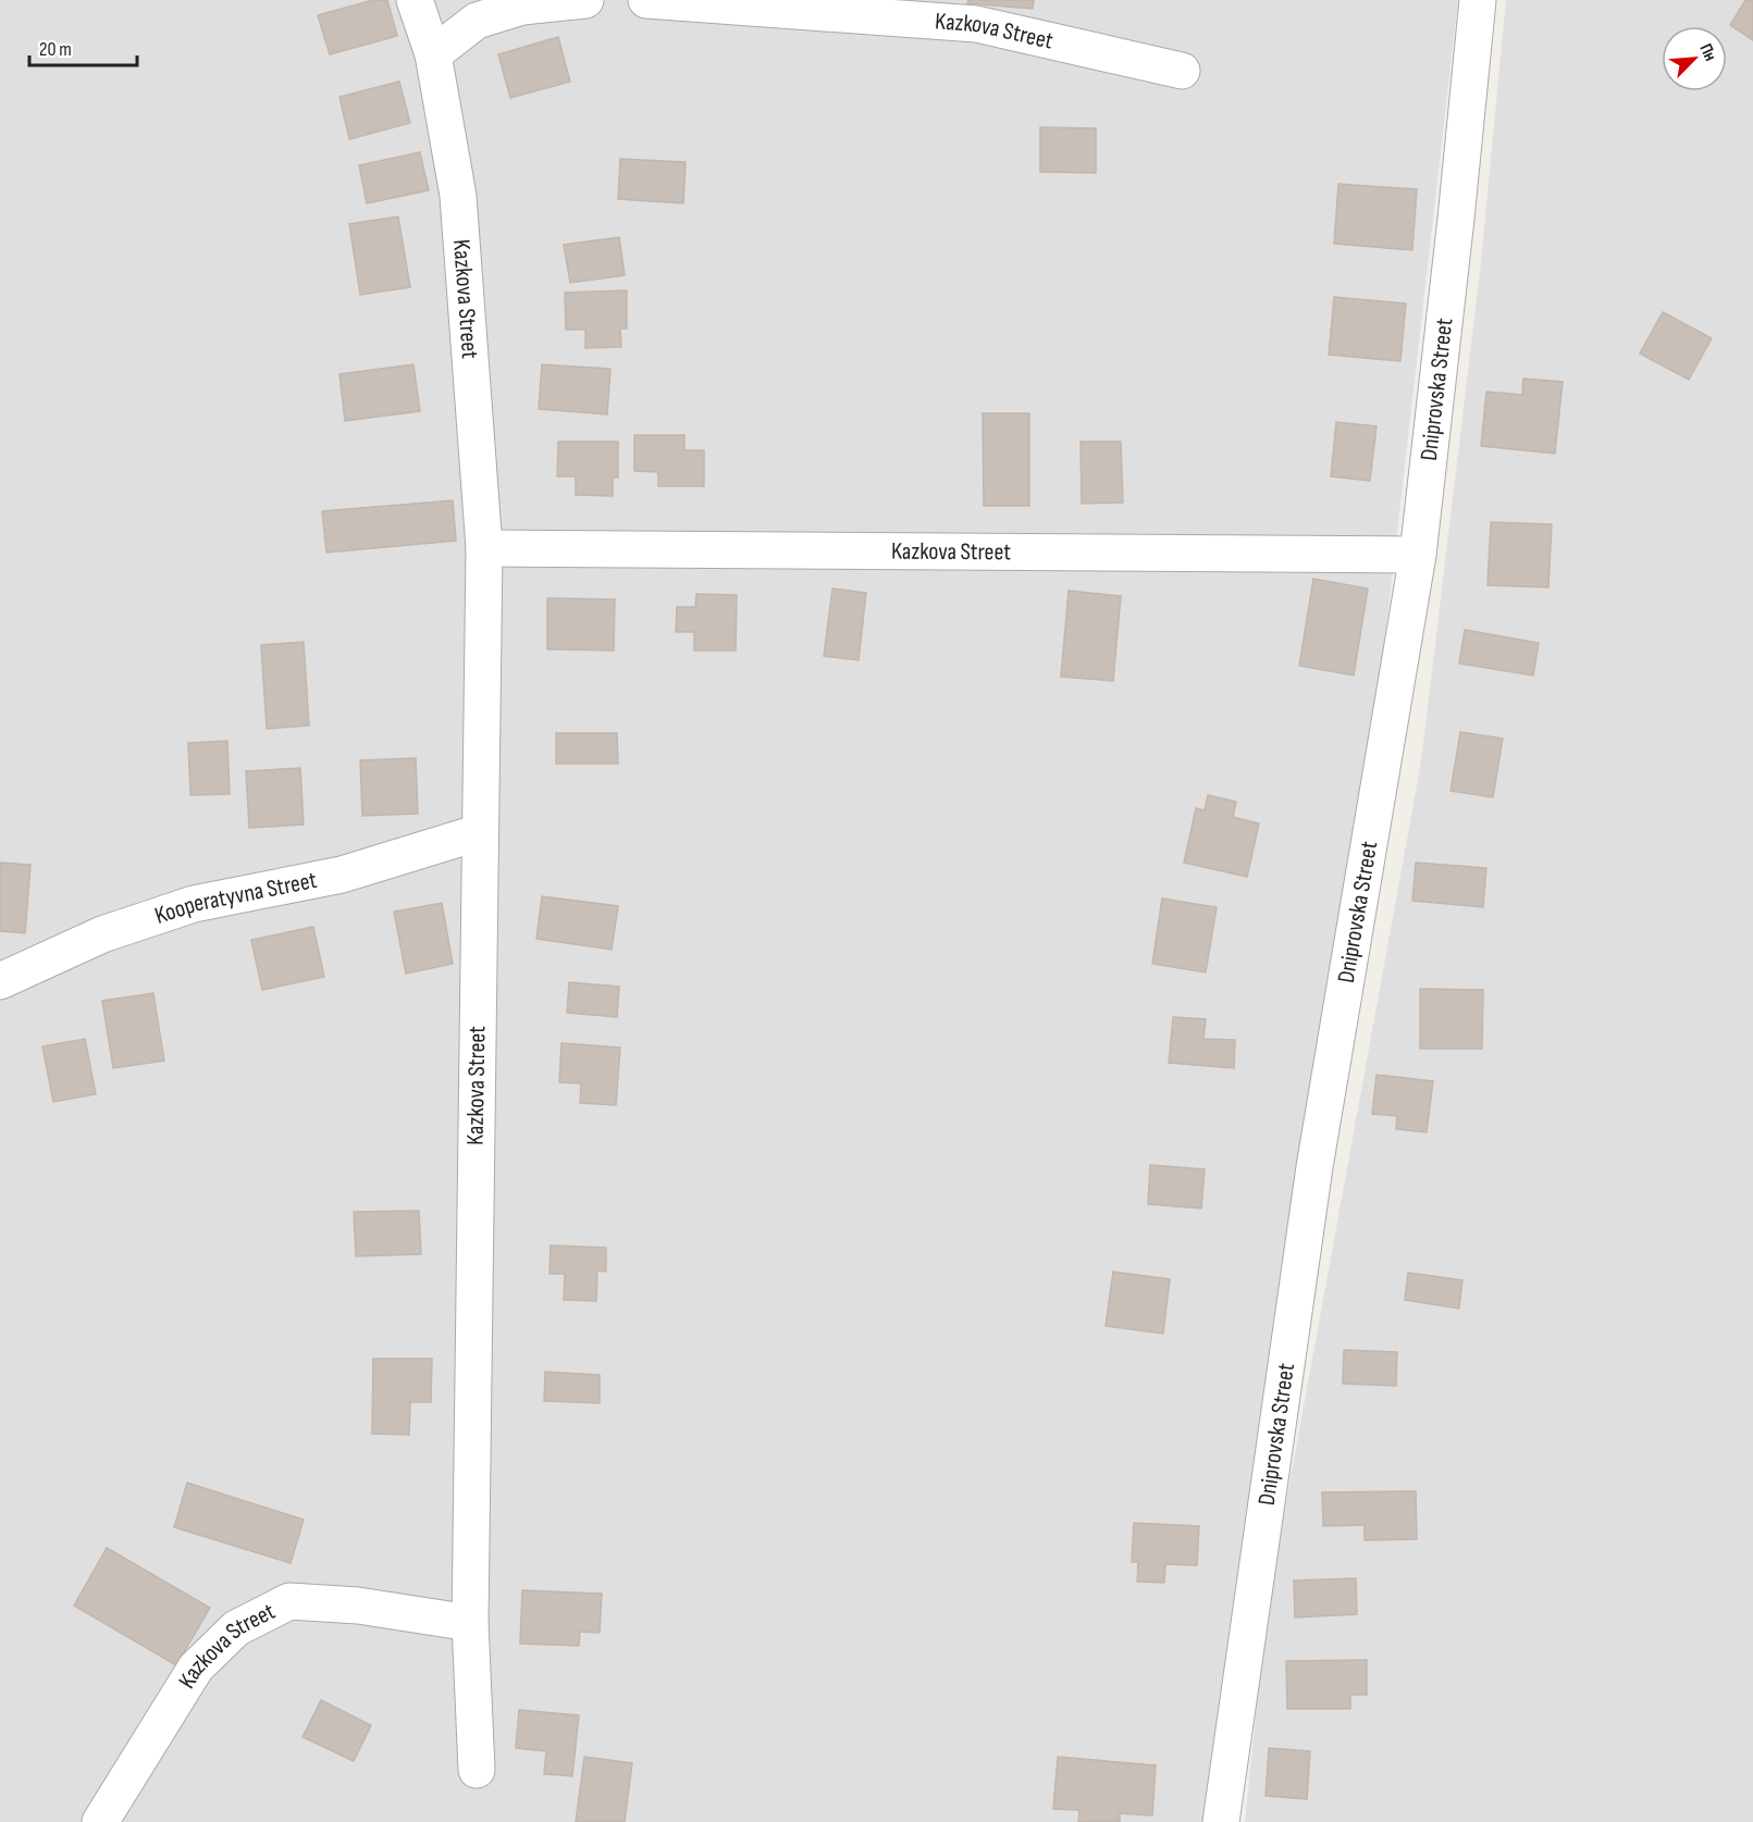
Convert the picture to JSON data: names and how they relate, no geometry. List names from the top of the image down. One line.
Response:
{"streets":{"street":["Kazkova Street","Dniprovska Street","Kooperatyvna Street"]},"crossings":[["Kazkova Street","Dniprovska Street"],["Kazkova Street","Kooperatyvna Street"]],"scale_bar":"20 m","north":"top right"}
